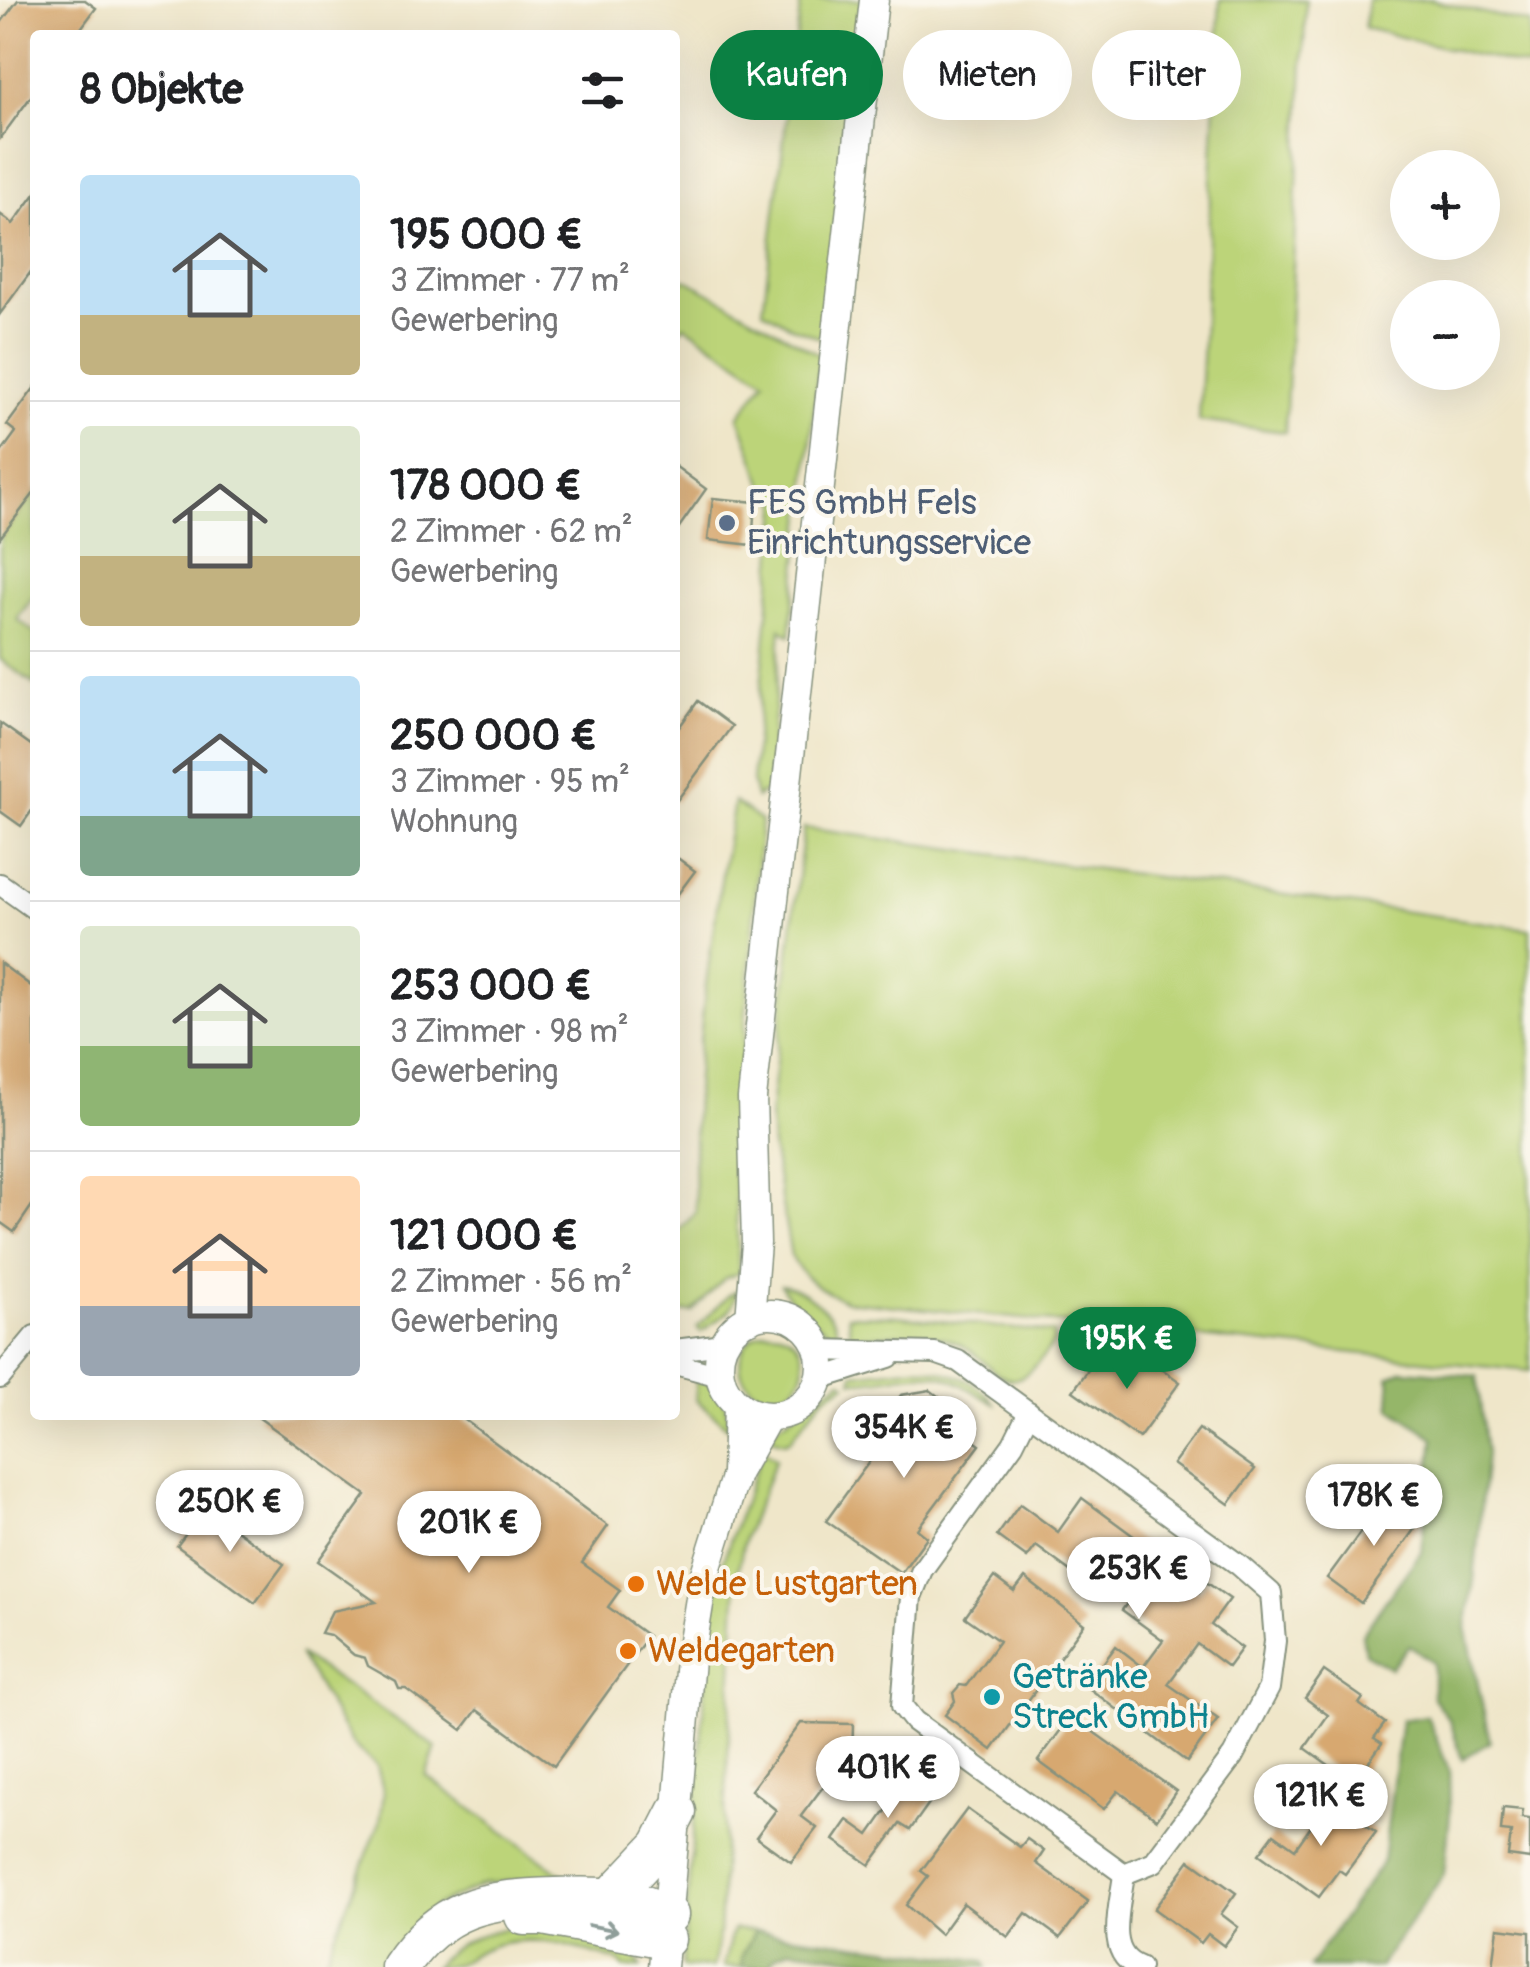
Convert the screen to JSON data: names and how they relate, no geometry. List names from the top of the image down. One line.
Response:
{"places":["FES GmbH Fels Einrichtungsservice","Welde Lustgarten","Weldegarten","Getränke Streck GmbH"],"page":{"chip":["Kaufen","Mieten","Filter"],"heading":"8 Objekte","map_buttons":["+","−"],"list":[{"name":"195 000 €","note":"3 Zimmer · 77 m² · Gewerbering"},{"name":"178 000 €","note":"2 Zimmer · 62 m² · Gewerbering"},{"name":"250 000 €","note":"3 Zimmer · 95 m² · Wohnung"},{"name":"253 000 €","note":"3 Zimmer · 98 m² · Gewerbering"},{"name":"121 000 €","note":"2 Zimmer · 56 m² · Gewerbering"}],"price":["195K €","354K €","178K €","250K €","201K €","253K €","401K €","121K €"]}}
